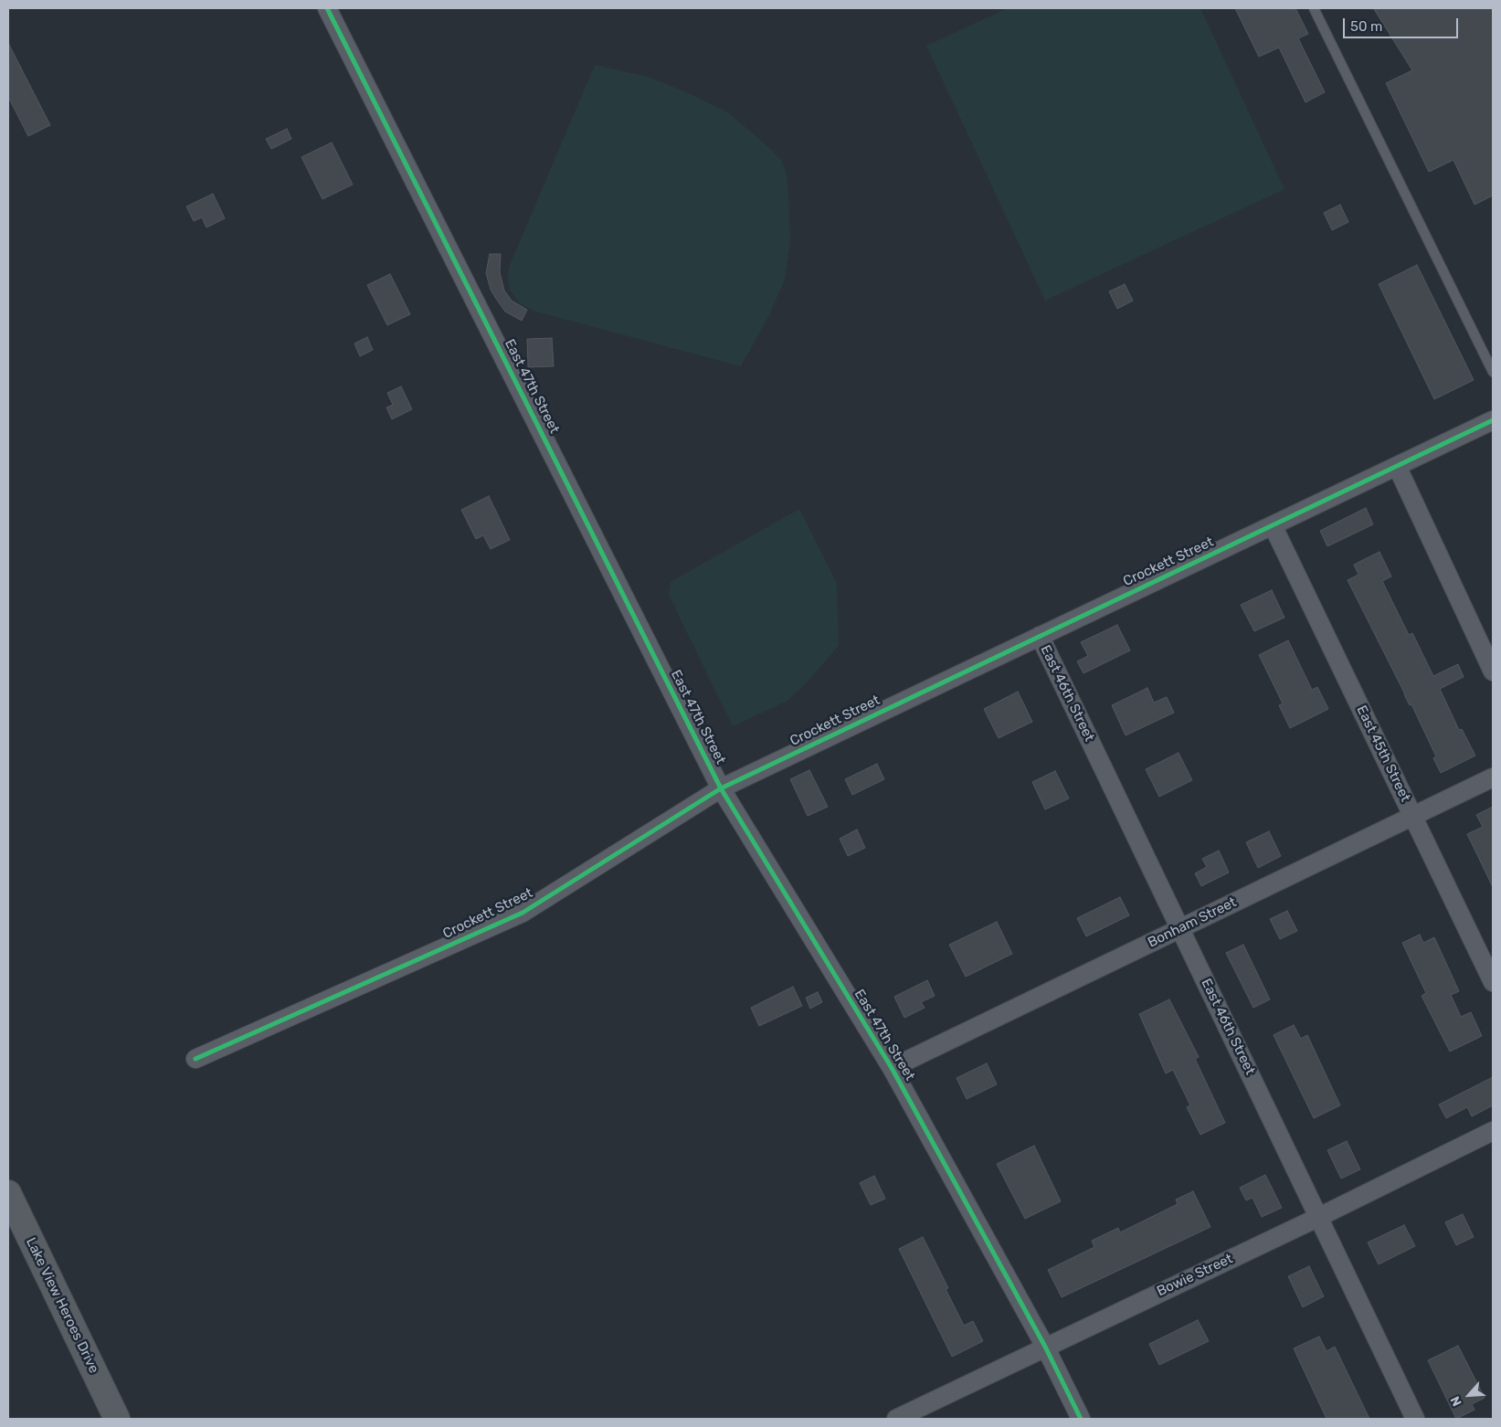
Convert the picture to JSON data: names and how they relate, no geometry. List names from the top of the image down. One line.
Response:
{"streets":{"street":["East 47th Street","Crockett Street","East 46th Street","East 45th Street","Bonham Street","Bowie Street","Lake View Heroes Drive"]},"crossings":[["East 47th Street","Crockett Street"],["East 47th Street","Bonham Street"],["East 47th Street","Bowie Street"],["Crockett Street","East 46th Street"],["Crockett Street","East 45th Street"],["East 46th Street","Bonham Street"],["East 46th Street","Bowie Street"],["East 45th Street","Bonham Street"]],"scale_bar":"50 m","north":"bottom left"}
